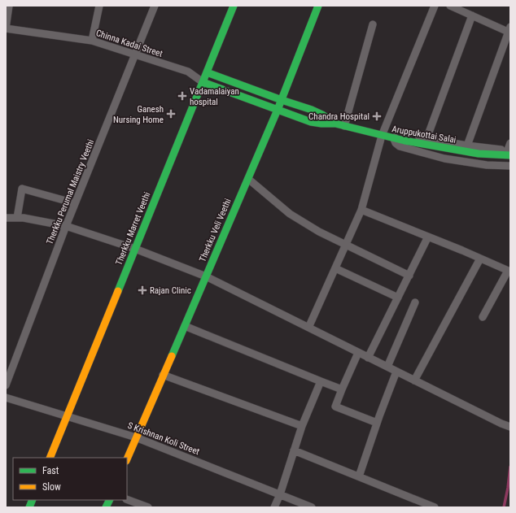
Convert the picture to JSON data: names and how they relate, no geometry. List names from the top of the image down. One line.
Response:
{"streets":{"main road":["Aruppukottai Salai","Therkku Marret Veethi","Therkku Veli Veethi"],"street":["Chinna Kadai Street","Therkku Perumal Maistry Veethi","S Krishnan Koli Street"]},"crossings":[["Chinna Kadai Street","Aruppukottai Salai"],["Chinna Kadai Street","Therkku Perumal Maistry Veethi"],["Chinna Kadai Street","Therkku Marret Veethi"],["Aruppukottai Salai","Therkku Marret Veethi"],["Aruppukottai Salai","Therkku Veli Veethi"],["Therkku Marret Veethi","S Krishnan Koli Street"],["Therkku Veli Veethi","S Krishnan Koli Street"]],"places":{"health":["Vadamalaiyan hospital","Ganesh Nursing Home","Chandra Hospital","Rajan Clinic"]},"legend":["Fast","Slow"]}
